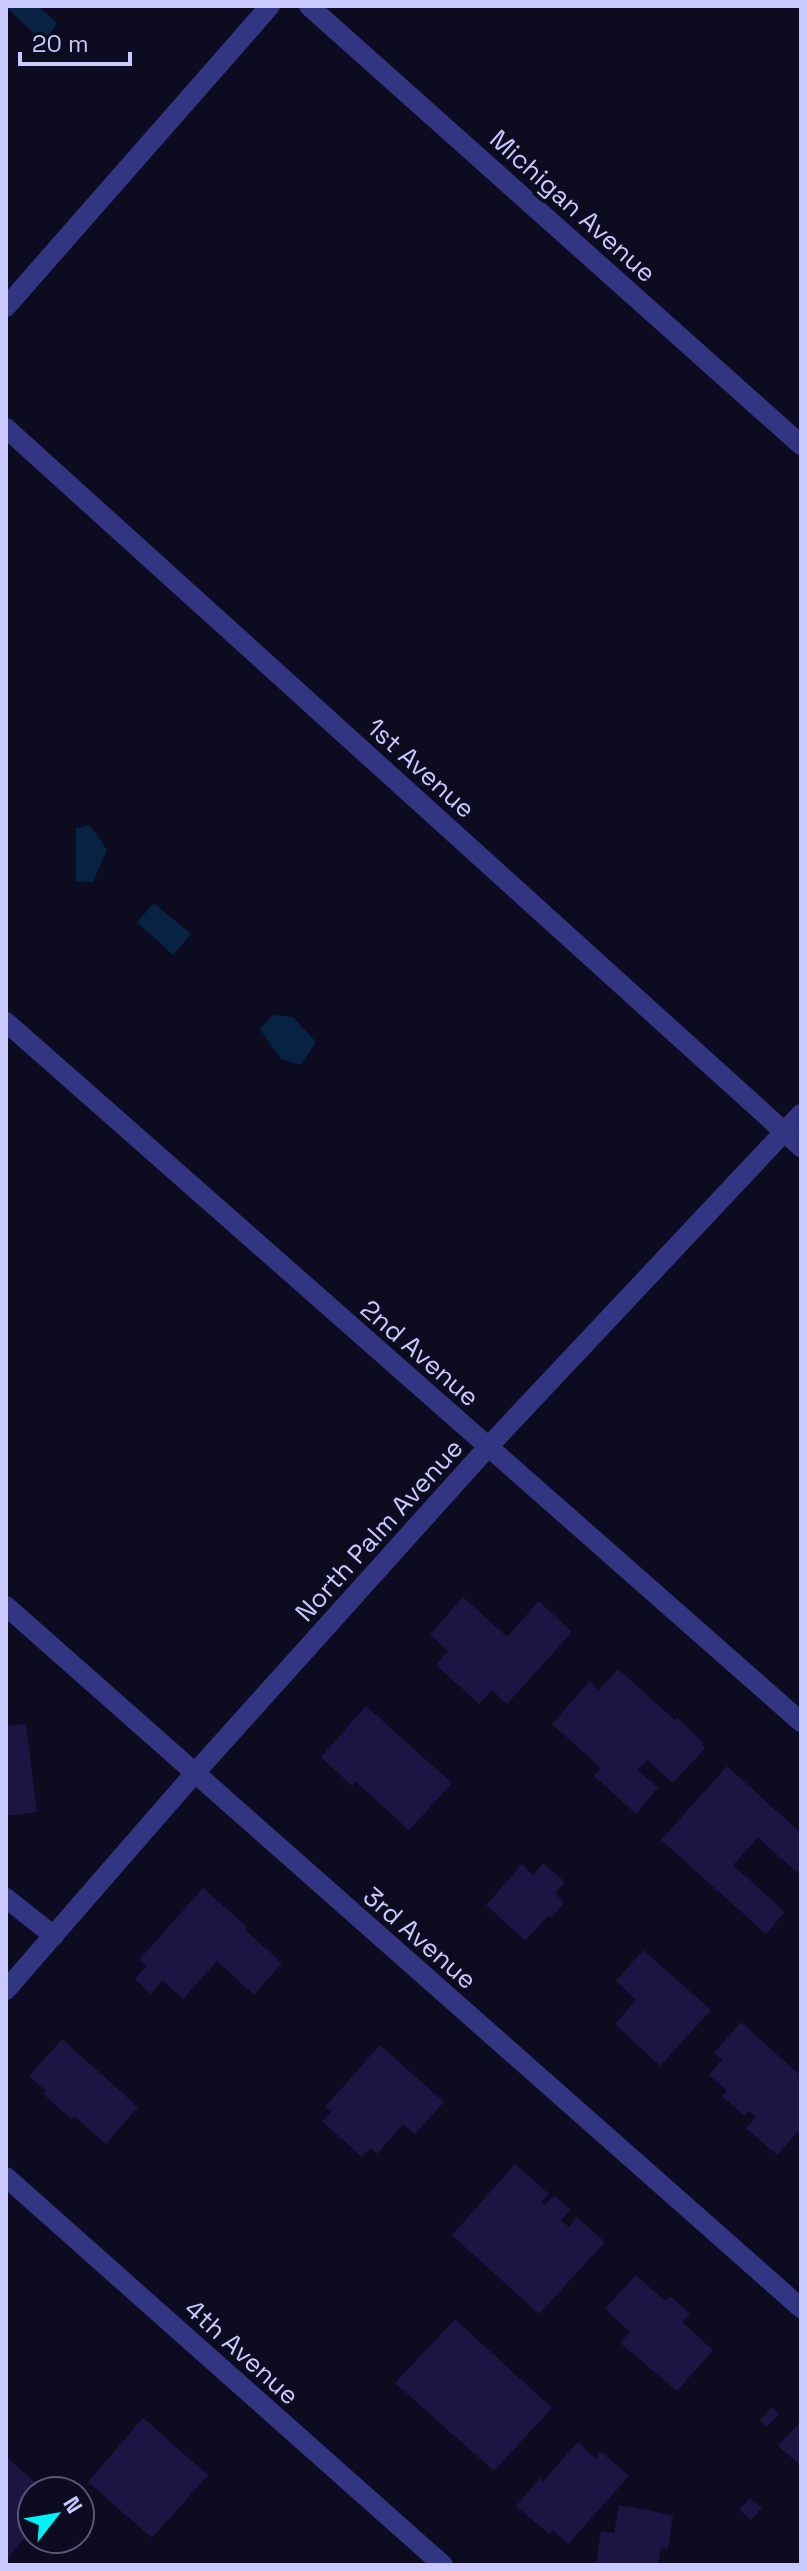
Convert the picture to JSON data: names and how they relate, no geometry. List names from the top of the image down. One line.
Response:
{"streets":{"street":["Michigan Avenue","1st Avenue","2nd Avenue","North Palm Avenue","3rd Avenue","4th Avenue"]},"crossings":[["1st Avenue","North Palm Avenue"],["2nd Avenue","North Palm Avenue"],["North Palm Avenue","3rd Avenue"]],"scale_bar":"20 m","north":"top right"}
